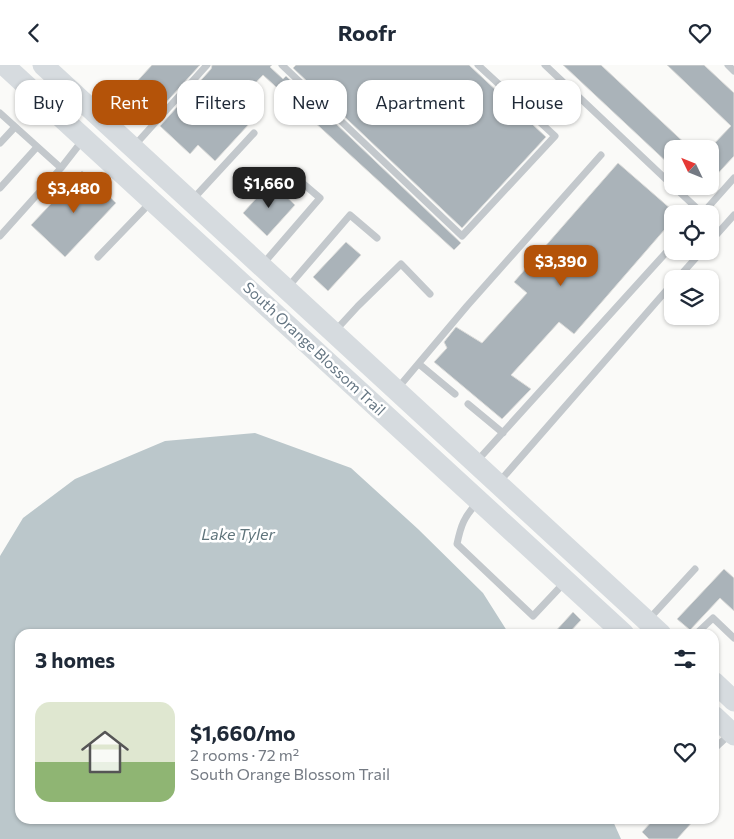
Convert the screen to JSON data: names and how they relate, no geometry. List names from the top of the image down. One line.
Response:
{"streets":{"main road":["South Orange Blossom Trail"]},"water":["Lake Tyler"],"north":"top left","page":{"header":"Roofr","chip":["Buy","Rent","Filters","New","Apartment","House"],"price":["$1,660","$3,480","$3,390"],"heading":"3 homes","list":[{"name":"$1,660/mo","note":"2 rooms · 72 m² · South Orange Blossom Trail"}]}}
